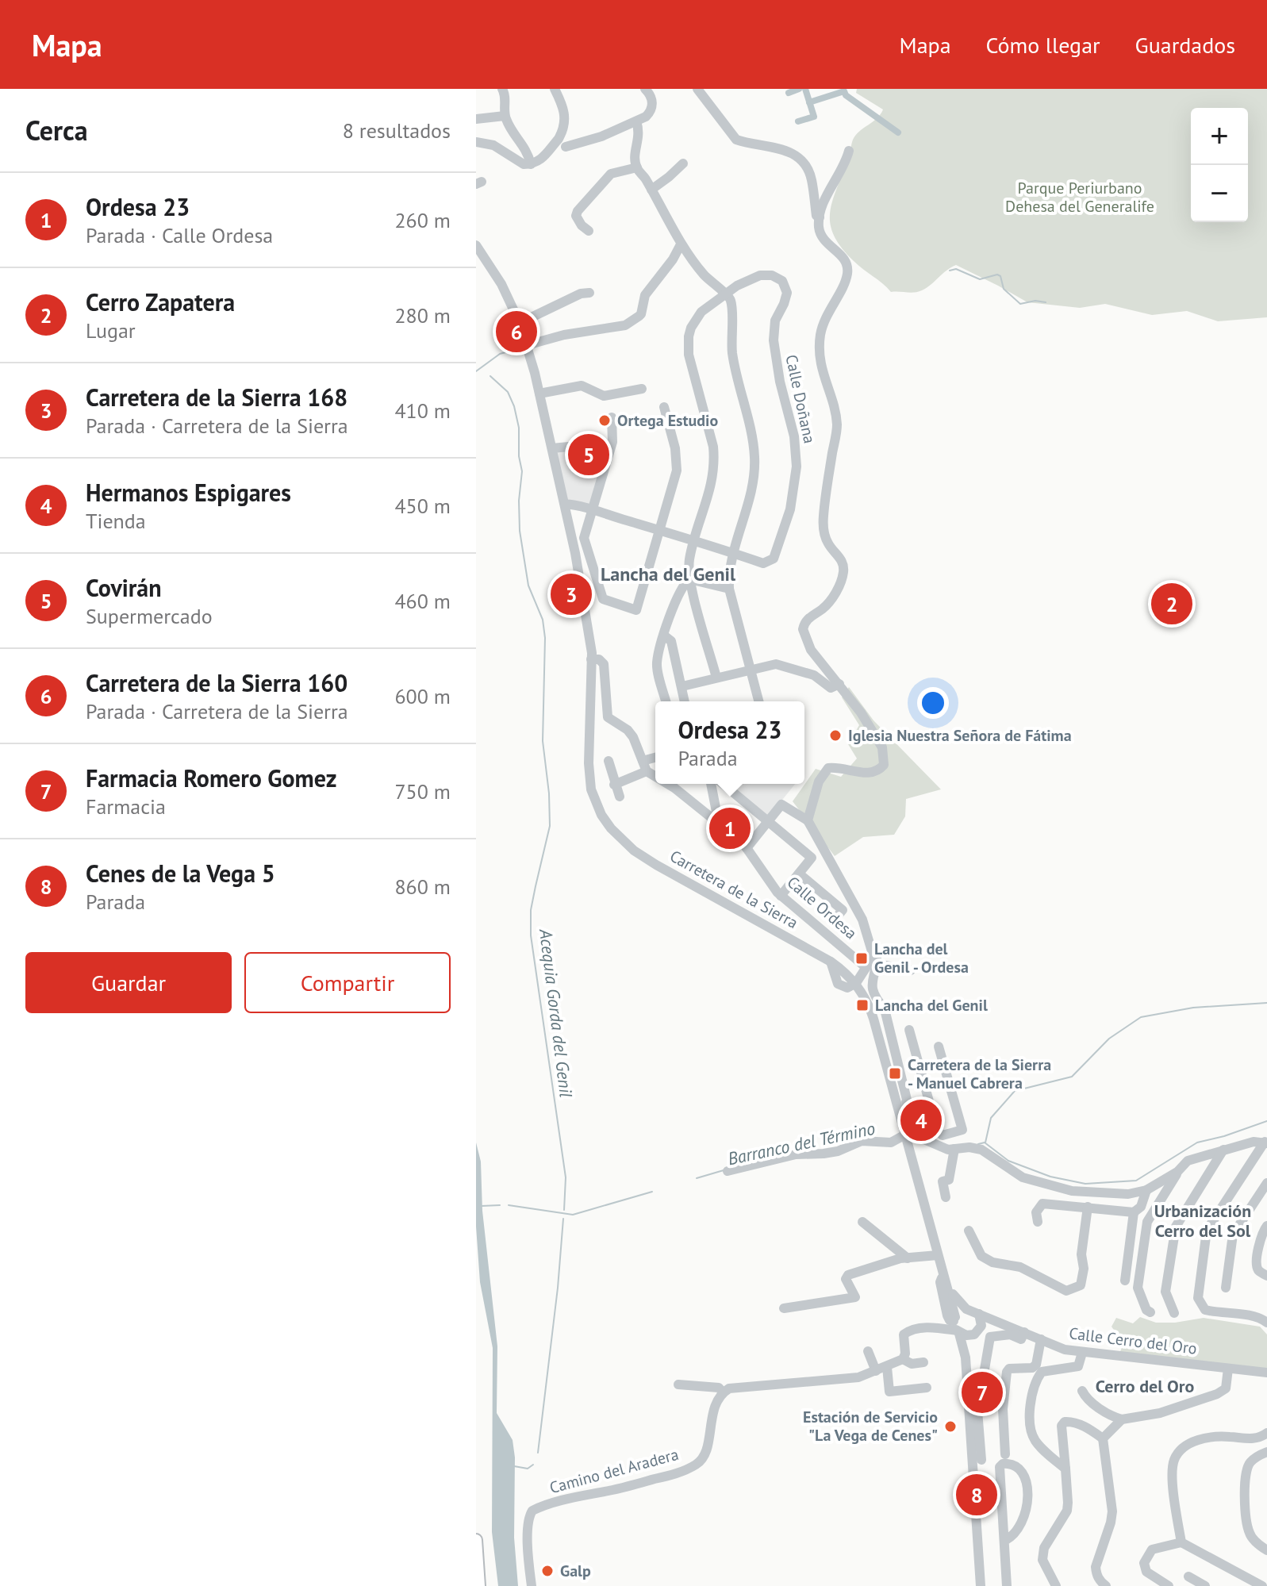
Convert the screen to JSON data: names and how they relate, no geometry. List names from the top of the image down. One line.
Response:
{"streets":{"street":["Calle Doñana","Carretera de la Sierra","Calle Ordesa","Calle Cerro del Oro","Camino del Aradera"]},"crossings":[["Calle Doñana","Carretera de la Sierra"]],"districts":["Lancha del Genil","Urbanización Cerro del Sol","Cerro del Oro"],"water":["Acequia Gorda del Genil","Barranco del Término"],"parks":["Parque Periurbano Dehesa del Generalife"],"places":{"other":["Ortega Estudio","Iglesia Nuestra Señora de Fátima","Estación de Servicio \"La Vega de Cenes\"","Galp"],"transit":["Lancha del Genil - Ordesa","Lancha del Genil","Carretera de la Sierra - Manuel Cabrera"]},"page":{"header":"Mapa","nav":["Mapa","Cómo llegar","Guardados"],"heading":["Cerca","8 resultados"],"map_buttons":["+","−"],"list":[{"mark":"1","name":"Ordesa 23","note":"Parada · Calle Ordesa","value":"260 m"},{"mark":"2","name":"Cerro Zapatera","note":"Lugar","value":"280 m"},{"mark":"3","name":"Carretera de la Sierra 168","note":"Parada · Carretera de la Sierra","value":"410 m"},{"mark":"4","name":"Hermanos Espigares","note":"Tienda","value":"450 m"},{"mark":"5","name":"Covirán","note":"Supermercado","value":"460 m"},{"mark":"6","name":"Carretera de la Sierra 160","note":"Parada · Carretera de la Sierra","value":"600 m"},{"mark":"7","name":"Farmacia Romero Gomez","note":"Farmacia","value":"750 m"},{"mark":"8","name":"Cenes de la Vega 5","note":"Parada","value":"860 m"}],"pins":["6","5","3","2","1","4","7","8"],"popup":["Ordesa 23","Parada"],"buttons":["Guardar","Compartir"]}}
